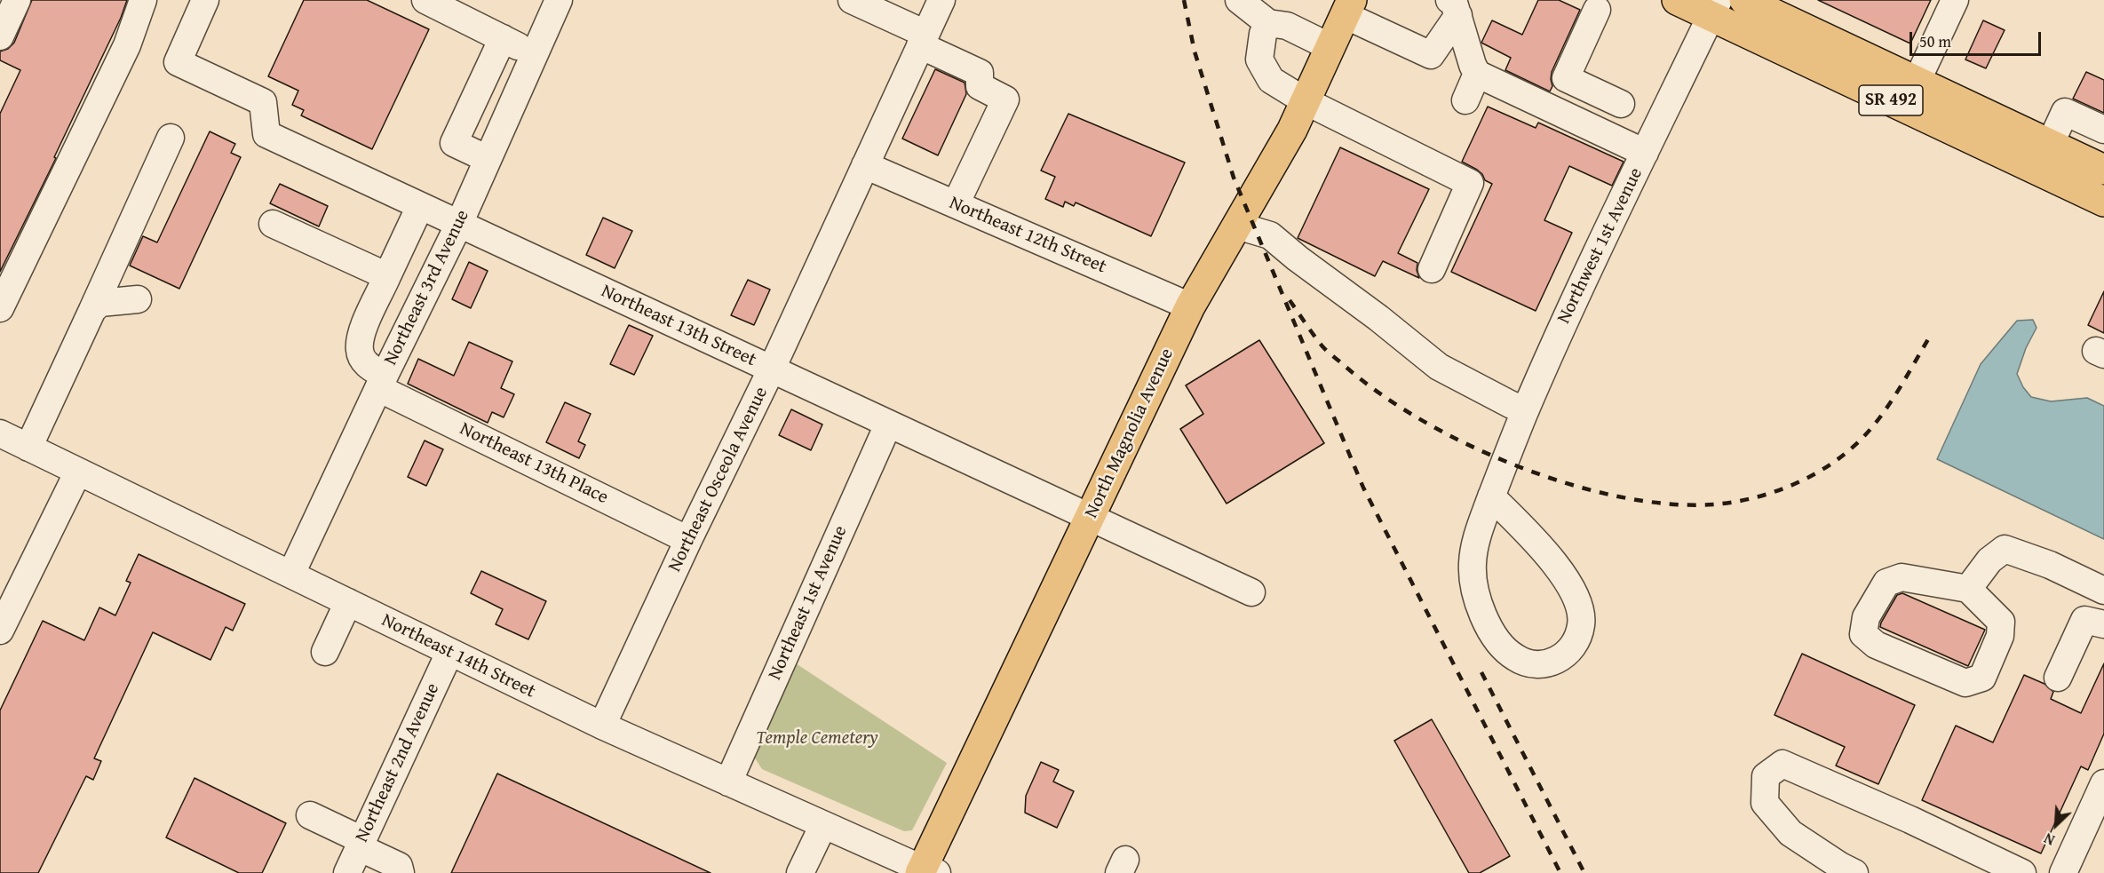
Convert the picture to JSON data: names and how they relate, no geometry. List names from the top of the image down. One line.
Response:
{"streets":{"main road":["SR 492","North Magnolia Avenue"],"street":["Northeast 12th Street","Northwest 1st Avenue","Northeast 3rd Avenue","Northeast 13th Street","Northeast 13th Place","Northeast Osceola Avenue","Northeast 1st Avenue","Northeast 14th Street","Northeast 2nd Avenue"]},"crossings":[["SR 492","Northwest 1st Avenue"],["Northeast 12th Street","North Magnolia Avenue"],["Northeast 12th Street","Northeast Osceola Avenue"],["Northeast 3rd Avenue","Northeast 13th Street"],["Northeast 3rd Avenue","Northeast 13th Place"],["Northeast 3rd Avenue","Northeast 14th Street"],["Northeast 13th Street","North Magnolia Avenue"],["Northeast 13th Street","Northeast 13th Place"],["Northeast 13th Street","Northeast Osceola Avenue"],["Northeast 13th Street","Northeast 1st Avenue"],["North Magnolia Avenue","Northeast 14th Street"],["Northeast 13th Place","Northeast Osceola Avenue"],["Northeast Osceola Avenue","Northeast 14th Street"],["Northeast 1st Avenue","Northeast 14th Street"],["Northeast 14th Street","Northeast 2nd Avenue"]],"parks":["Temple Cemetery"],"scale_bar":"50 m","north":"bottom left"}
